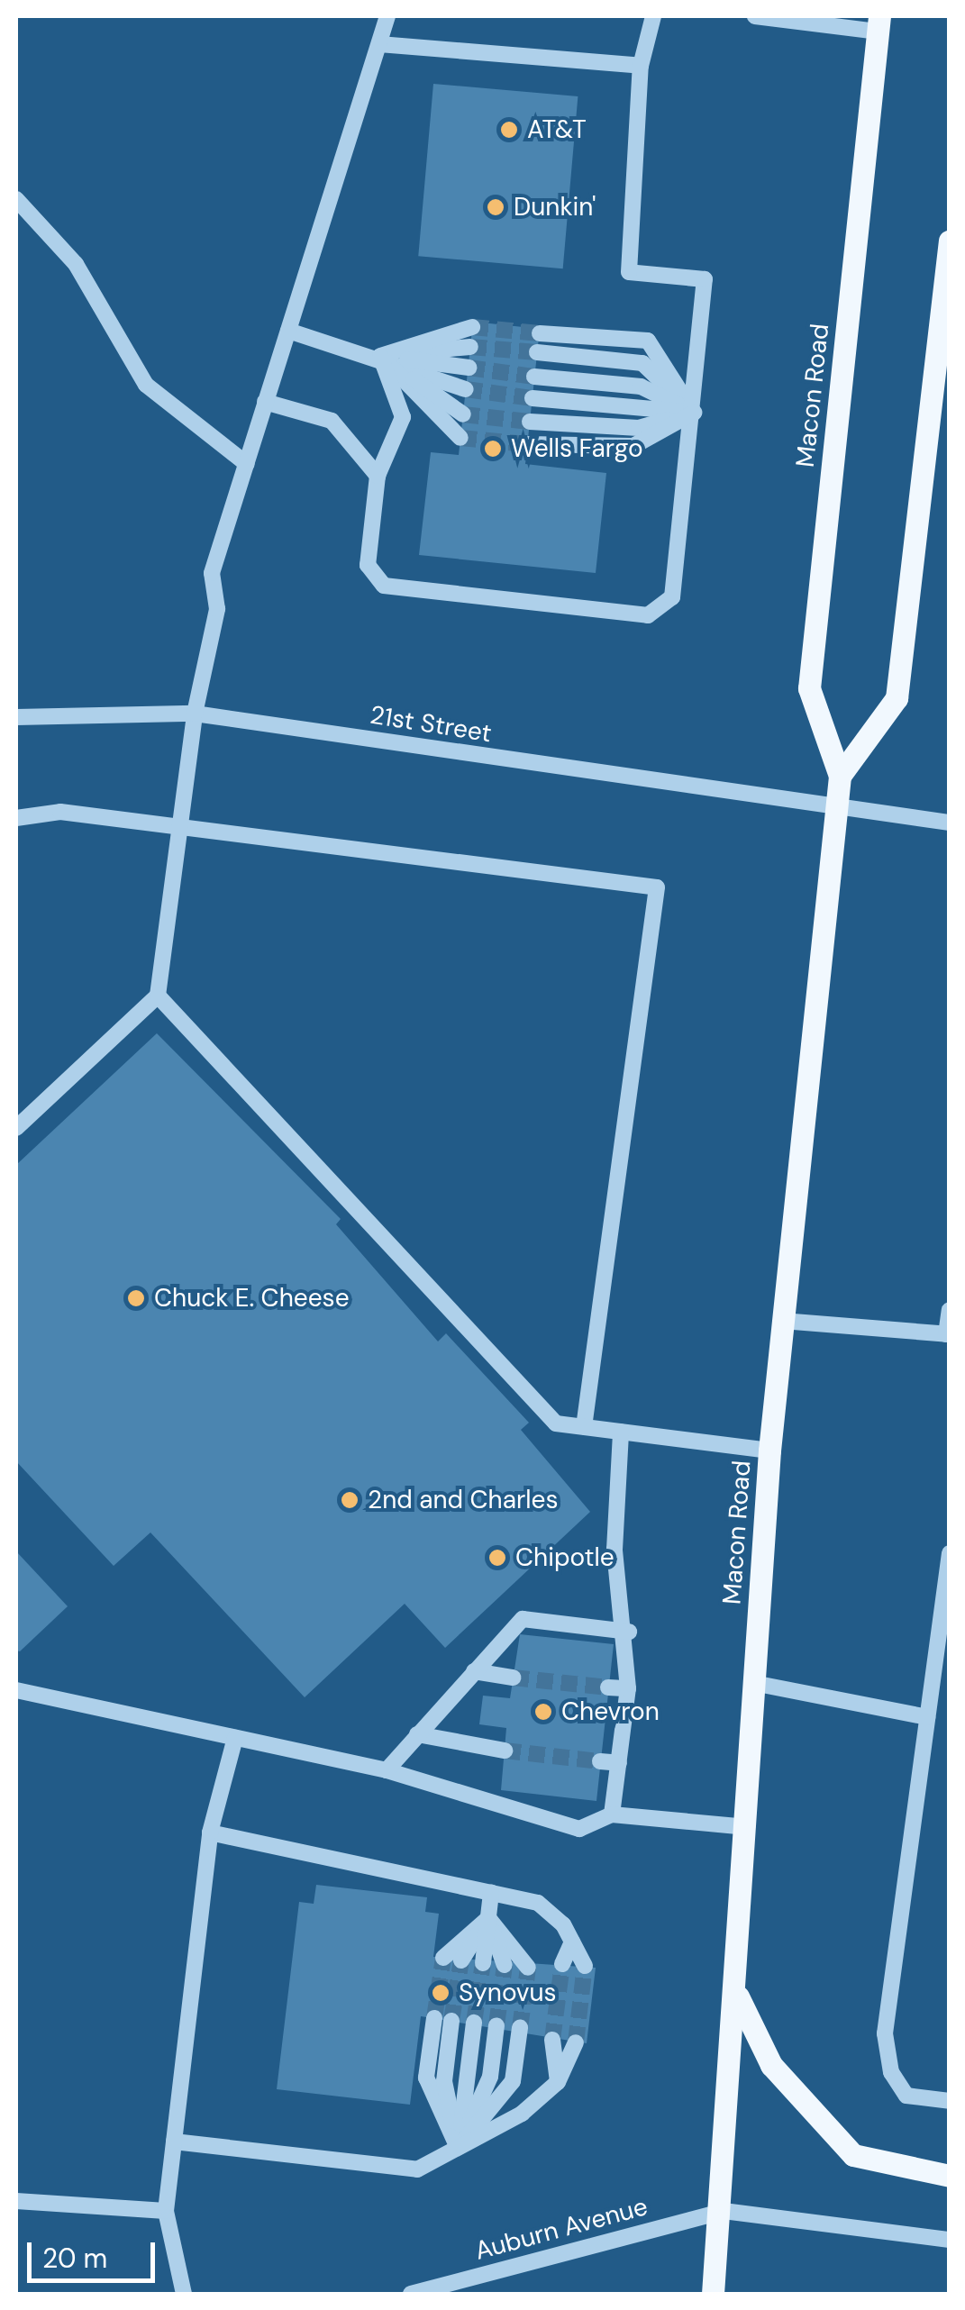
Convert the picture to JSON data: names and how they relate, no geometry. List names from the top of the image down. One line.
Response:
{"streets":{"main road":["Macon Road"],"street":["21st Street","Auburn Avenue"]},"crossings":[["Macon Road","21st Street"],["Macon Road","Auburn Avenue"]],"places":["AT&T","Dunkin'","Wells Fargo","Chuck E. Cheese","2nd and Charles","Chipotle","Chevron","Synovus"],"scale_bar":"20 m"}
